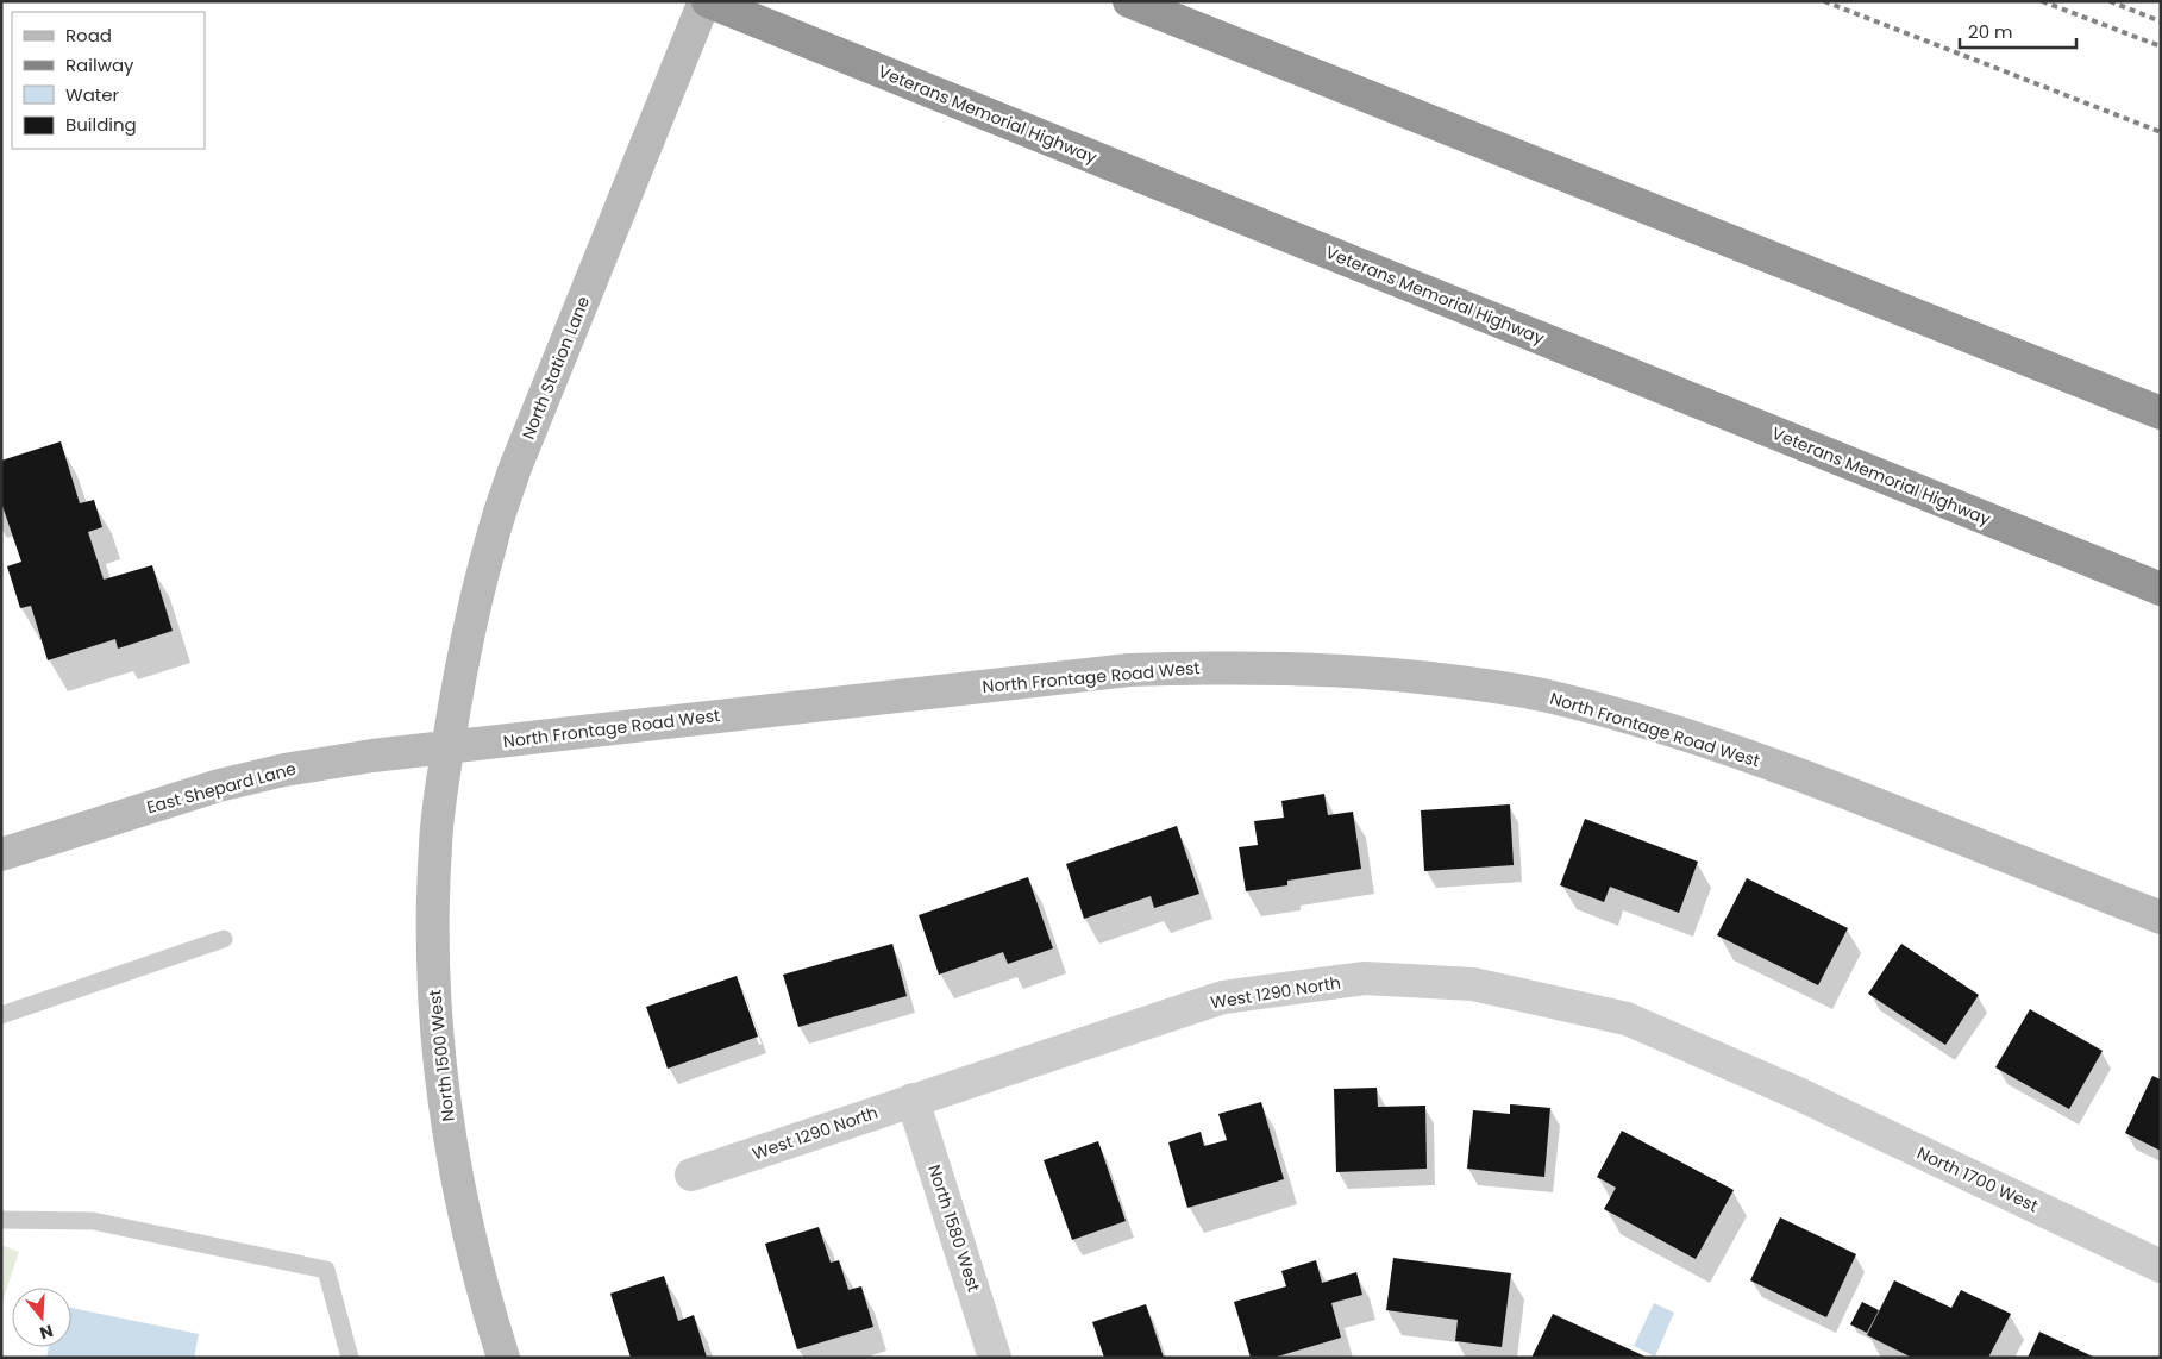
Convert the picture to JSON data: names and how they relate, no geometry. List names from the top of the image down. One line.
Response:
{"streets":{"highway":["Veterans Memorial Highway"],"street":["North Station Lane","North Frontage Road West","East Shepard Lane","West 1290 North","North 1500 West","North 1700 West","North 1580 West"]},"crossings":[["Veterans Memorial Highway","North Station Lane"],["North Station Lane","North Frontage Road West"],["North Station Lane","East Shepard Lane"],["North Station Lane","North 1500 West"],["North Frontage Road West","East Shepard Lane"],["North Frontage Road West","North 1500 West"],["East Shepard Lane","North 1500 West"],["West 1290 North","North 1700 West"],["West 1290 North","North 1580 West"]],"legend":["Road","Railway","Water","Building"],"scale_bar":"20 m","north":"bottom"}
